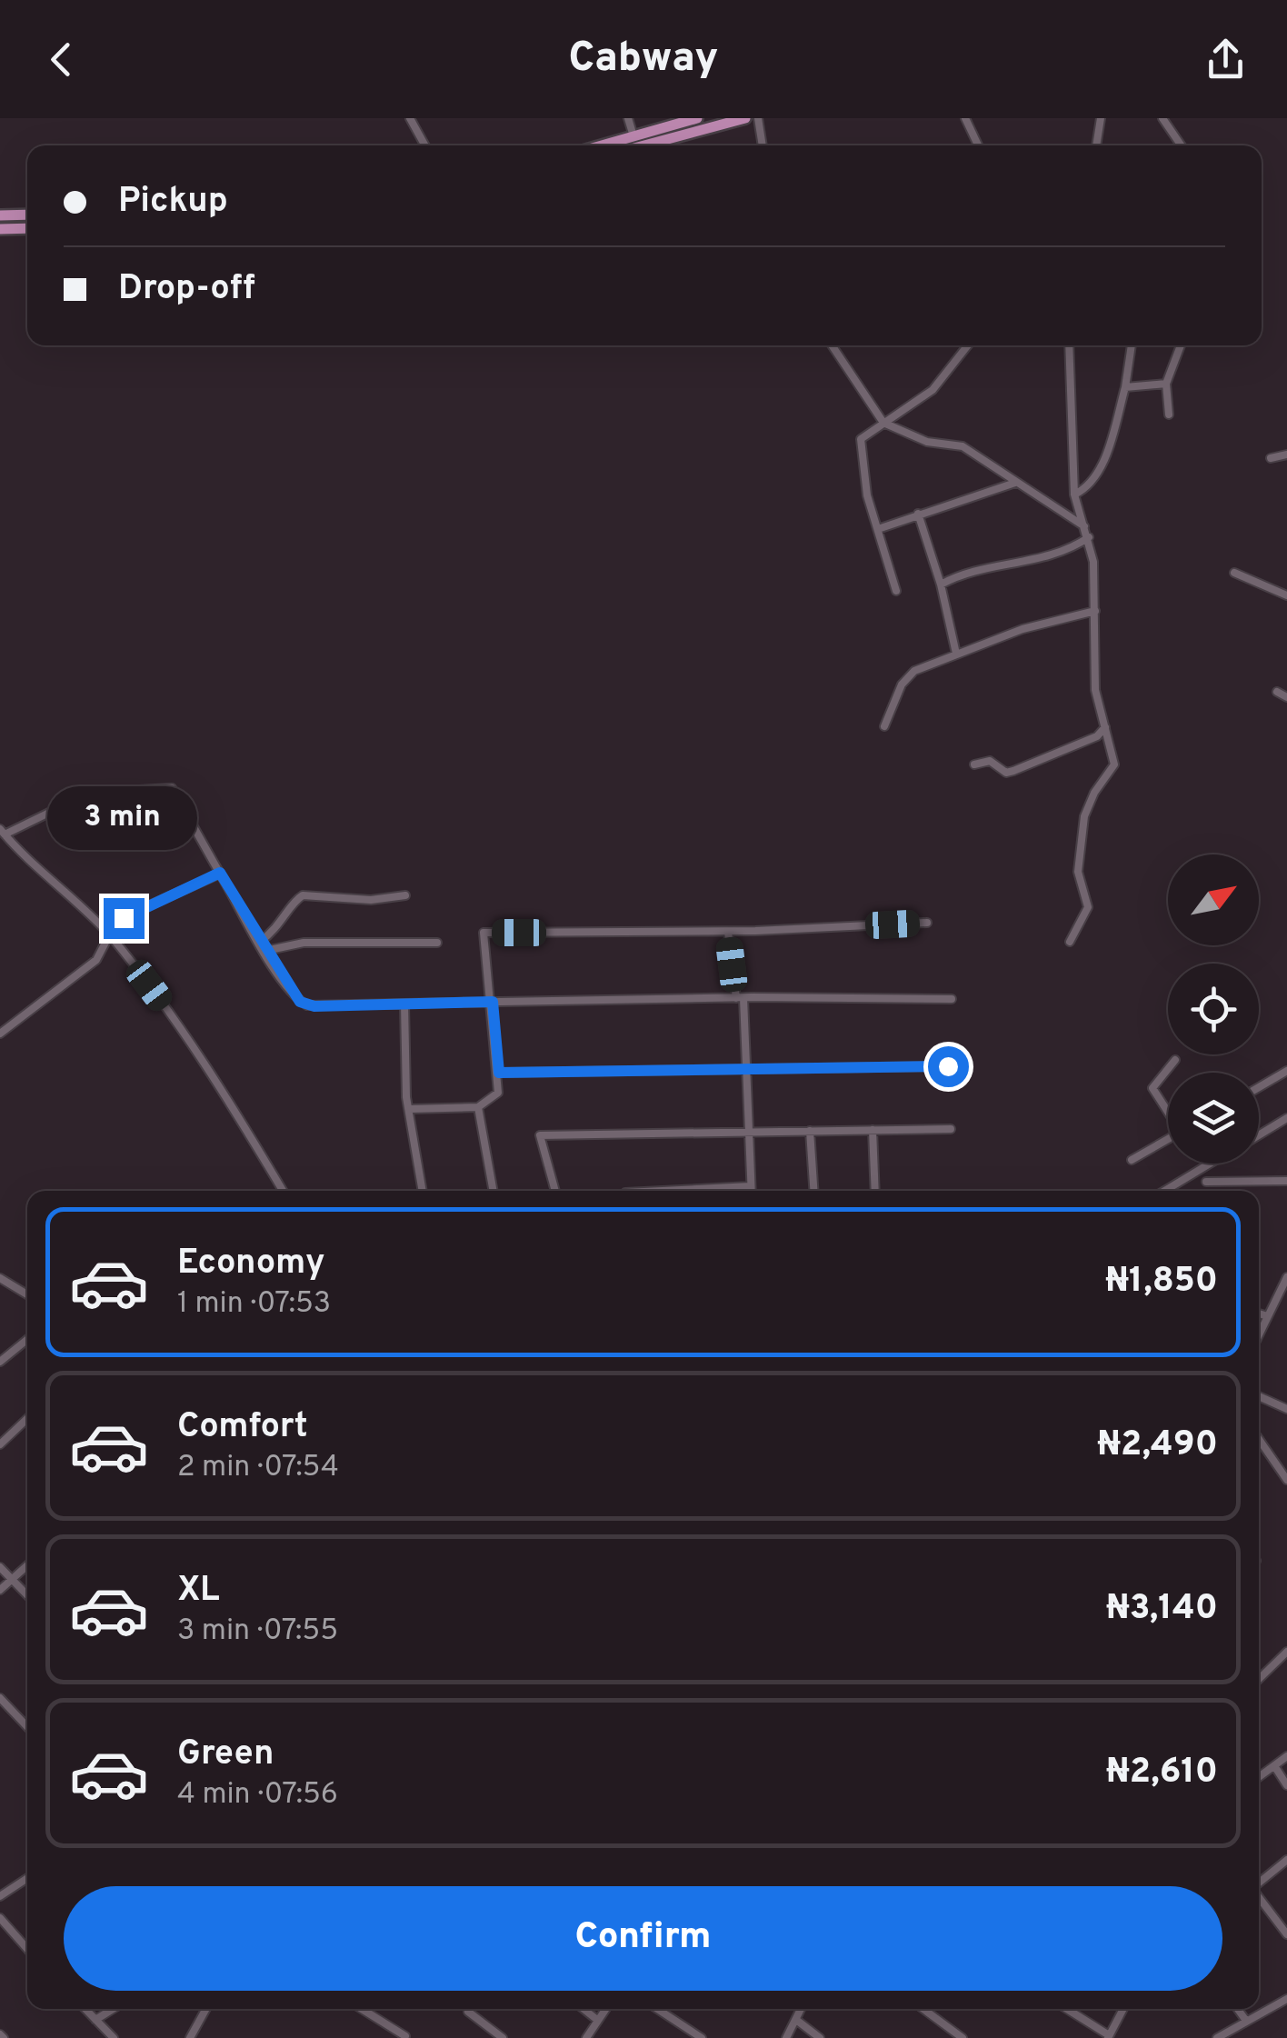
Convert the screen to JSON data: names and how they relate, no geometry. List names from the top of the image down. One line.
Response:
{"north":"top right","page":{"header":"Cabway","banner":["Pickup","Drop-off"],"bubble":"3 min","list":[{"name":"Economy","note":"1 min · 07:53","value":"₦1,850"},{"name":"Comfort","note":"2 min · 07:54","value":"₦2,490"},{"name":"XL","note":"3 min · 07:55","value":"₦3,140"},{"name":"Green","note":"4 min · 07:56","value":"₦2,610"}],"buttons":"Confirm"}}
